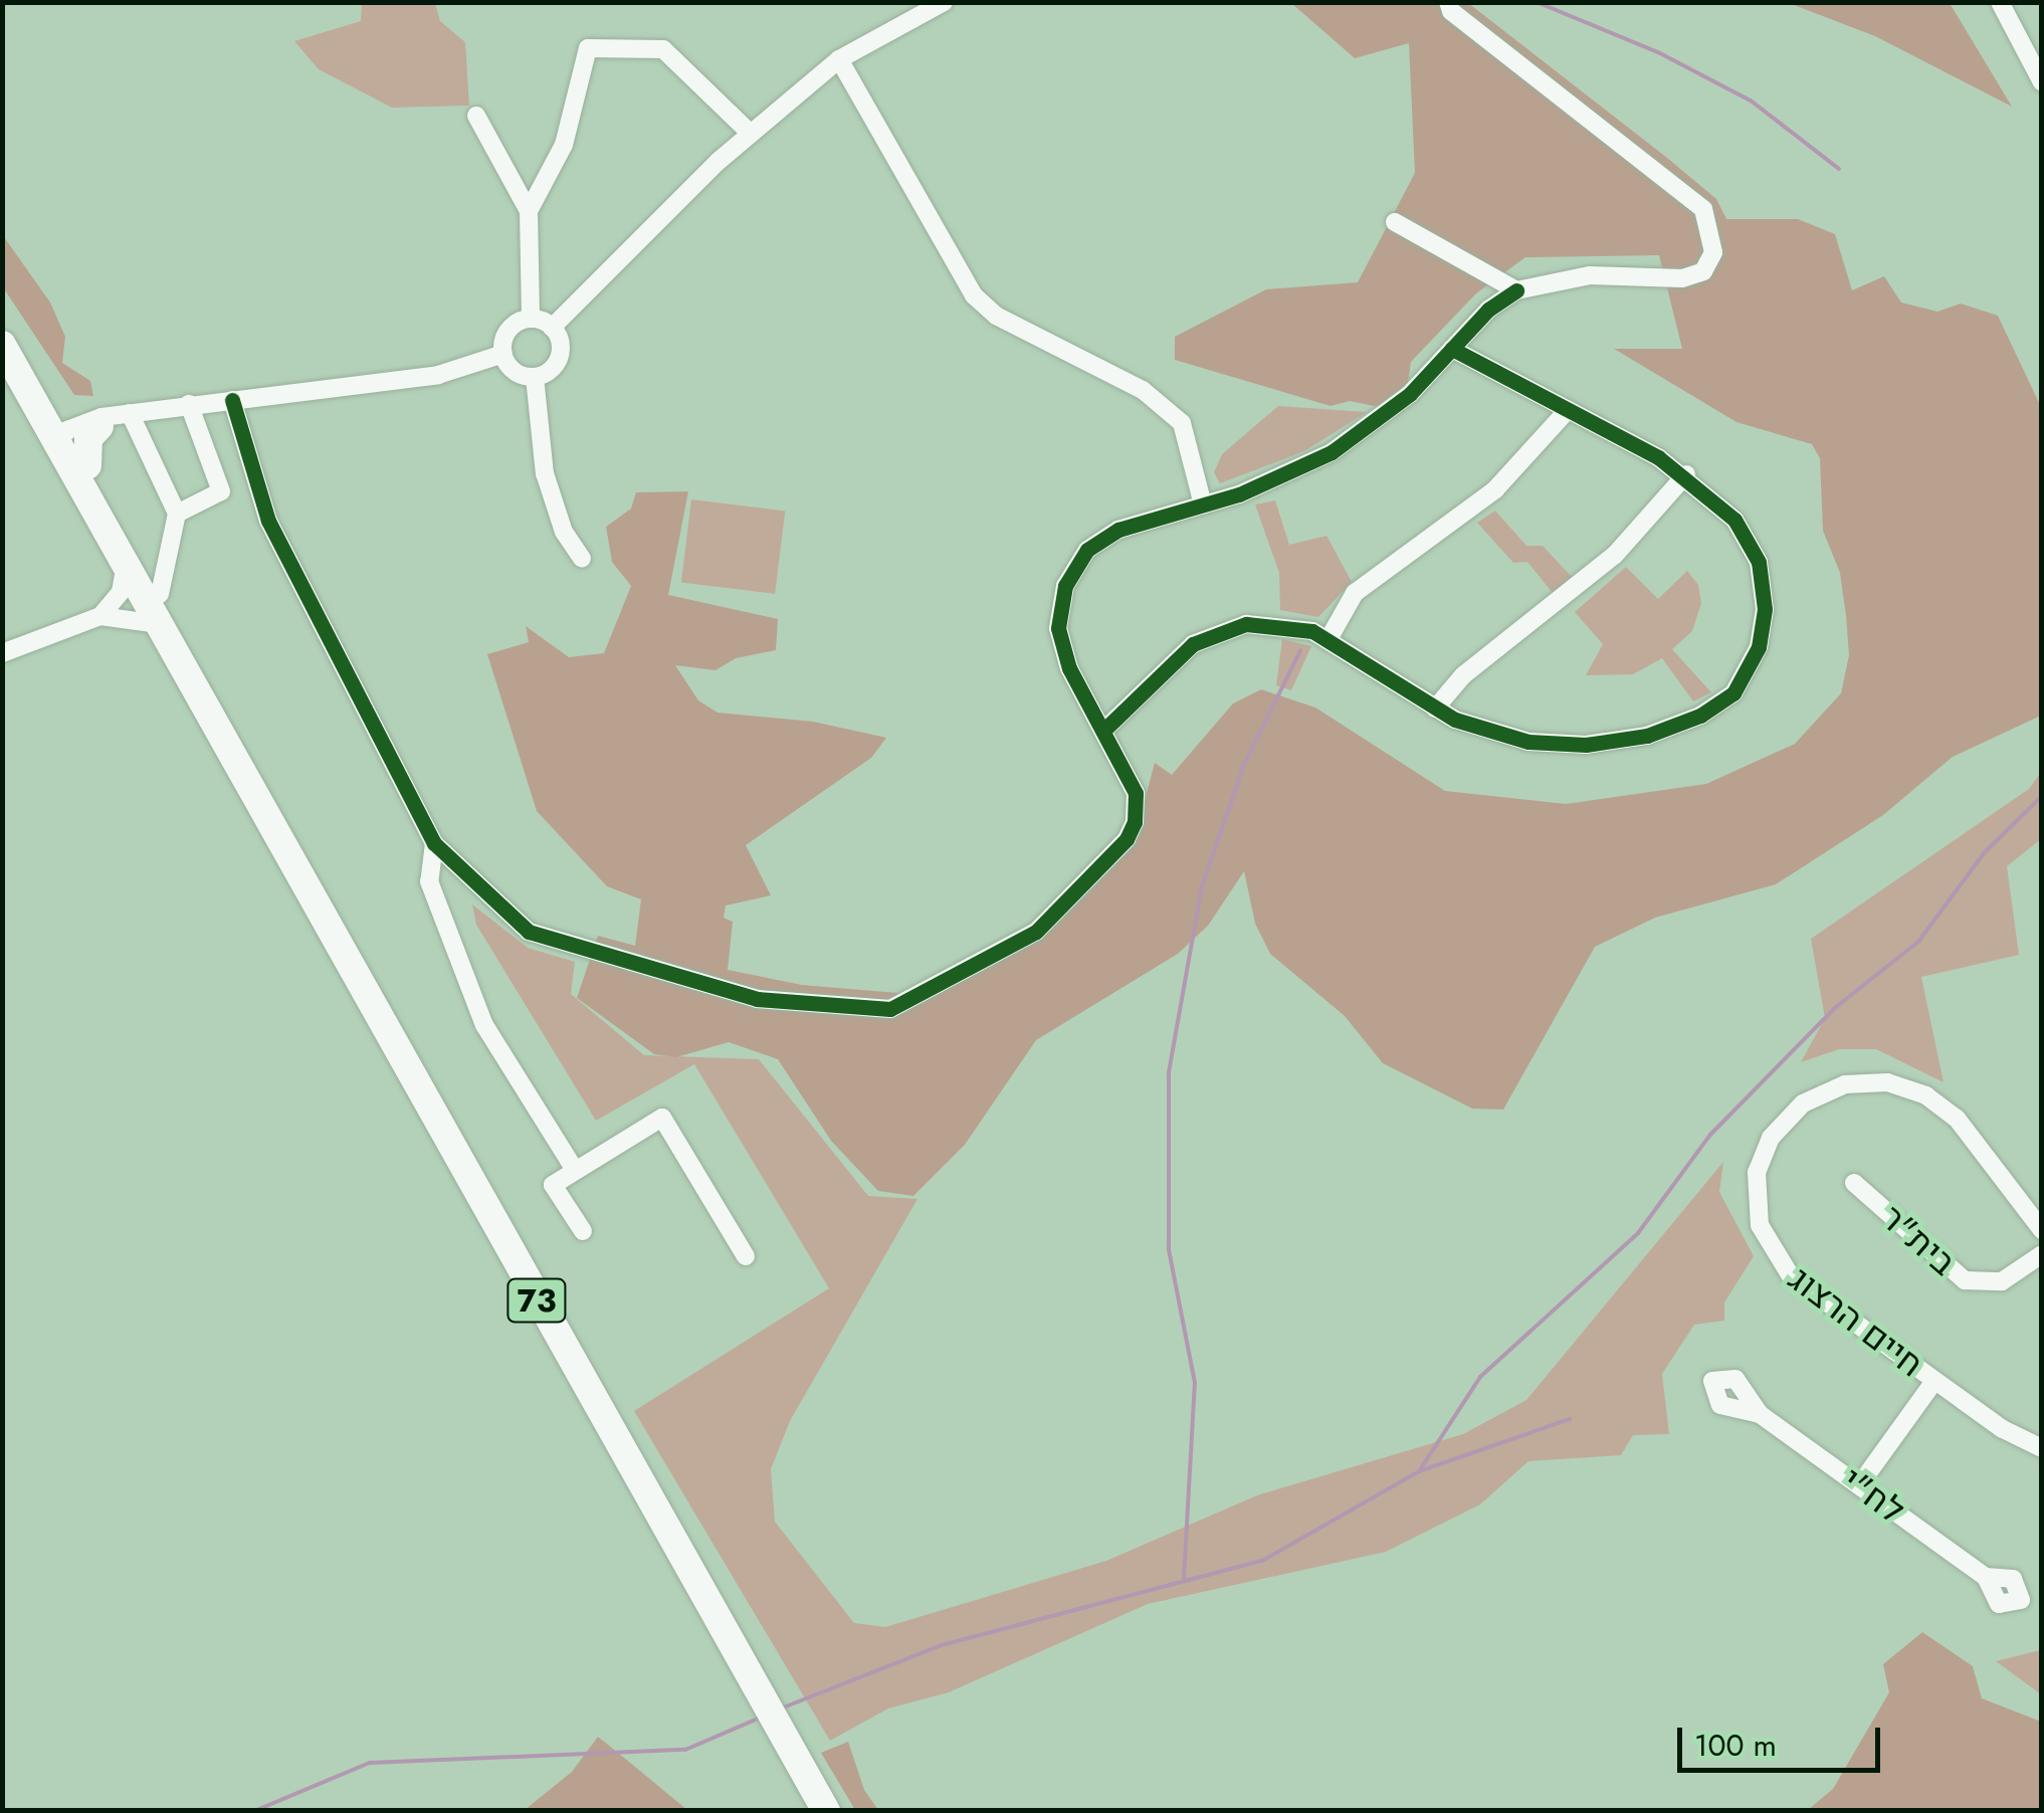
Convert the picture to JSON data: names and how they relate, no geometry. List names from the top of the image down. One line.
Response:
{"streets":{"highway":["73"],"street":["בית\"ר","חיים הרצוג","לח\"י"]},"scale_bar":"100 m"}
